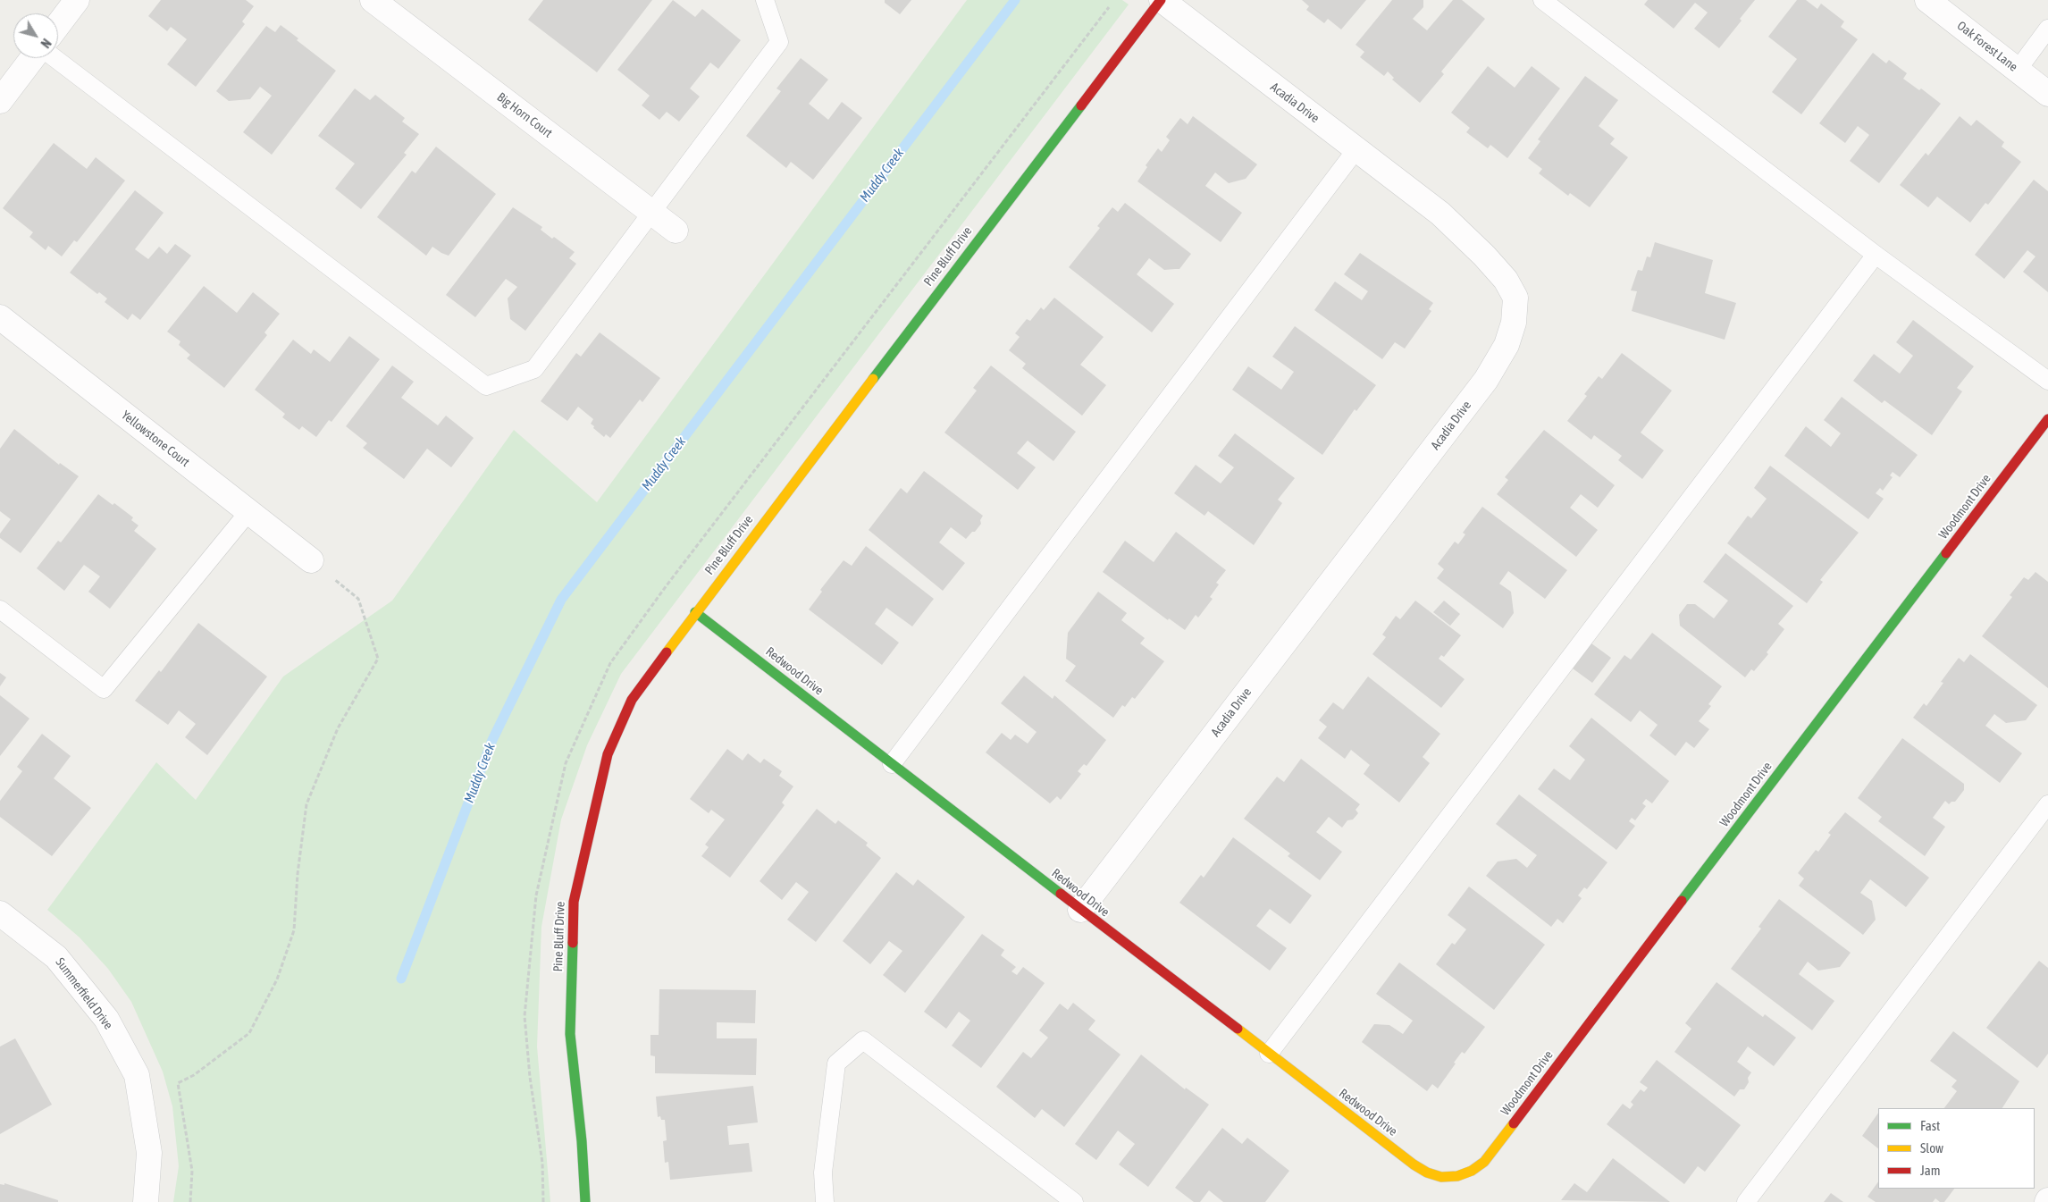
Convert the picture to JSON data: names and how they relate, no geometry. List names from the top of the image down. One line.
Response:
{"streets":{"street":["Oak Forest Lane","Acadia Drive","Big Horn Court","Pine Bluff Drive","Yellowstone Court","Woodmont Drive","Redwood Drive","Summerfield Drive"]},"crossings":[["Acadia Drive","Pine Bluff Drive"],["Acadia Drive","Redwood Drive"],["Pine Bluff Drive","Redwood Drive"],["Woodmont Drive","Redwood Drive"]],"water":["Muddy Creek"],"legend":["Fast","Slow","Jam"],"north":"bottom right"}
